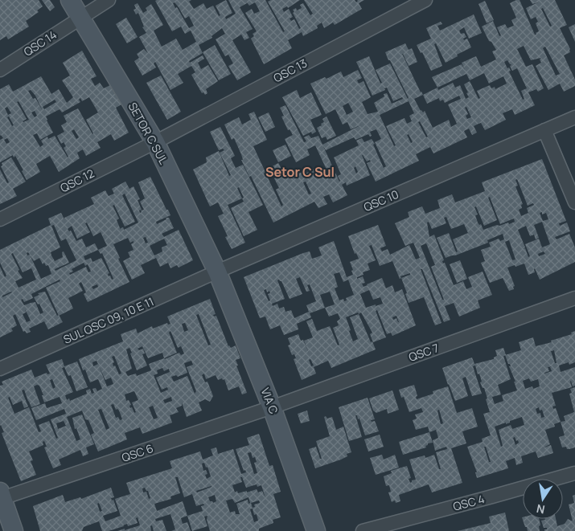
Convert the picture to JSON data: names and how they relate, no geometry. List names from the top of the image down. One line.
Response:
{"streets":{"street":["QSC 14","QSC 13","SETOR C SUL","QSC 12","QSC 10","SUL QSC 09, 10 E 11","QSC 7","VIA C","QSC 6","QSC 4"]},"crossings":[["QSC 14","SETOR C SUL"],["QSC 13","SETOR C SUL"],["QSC 13","QSC 12"],["SETOR C SUL","QSC 12"],["SETOR C SUL","QSC 10"],["SETOR C SUL","SUL QSC 09, 10 E 11"],["SETOR C SUL","VIA C"],["QSC 10","SUL QSC 09, 10 E 11"],["QSC 10","VIA C"],["SUL QSC 09, 10 E 11","VIA C"],["QSC 7","VIA C"],["QSC 7","QSC 6"],["VIA C","QSC 6"]],"districts":["Setor C Sul"],"north":"bottom"}
